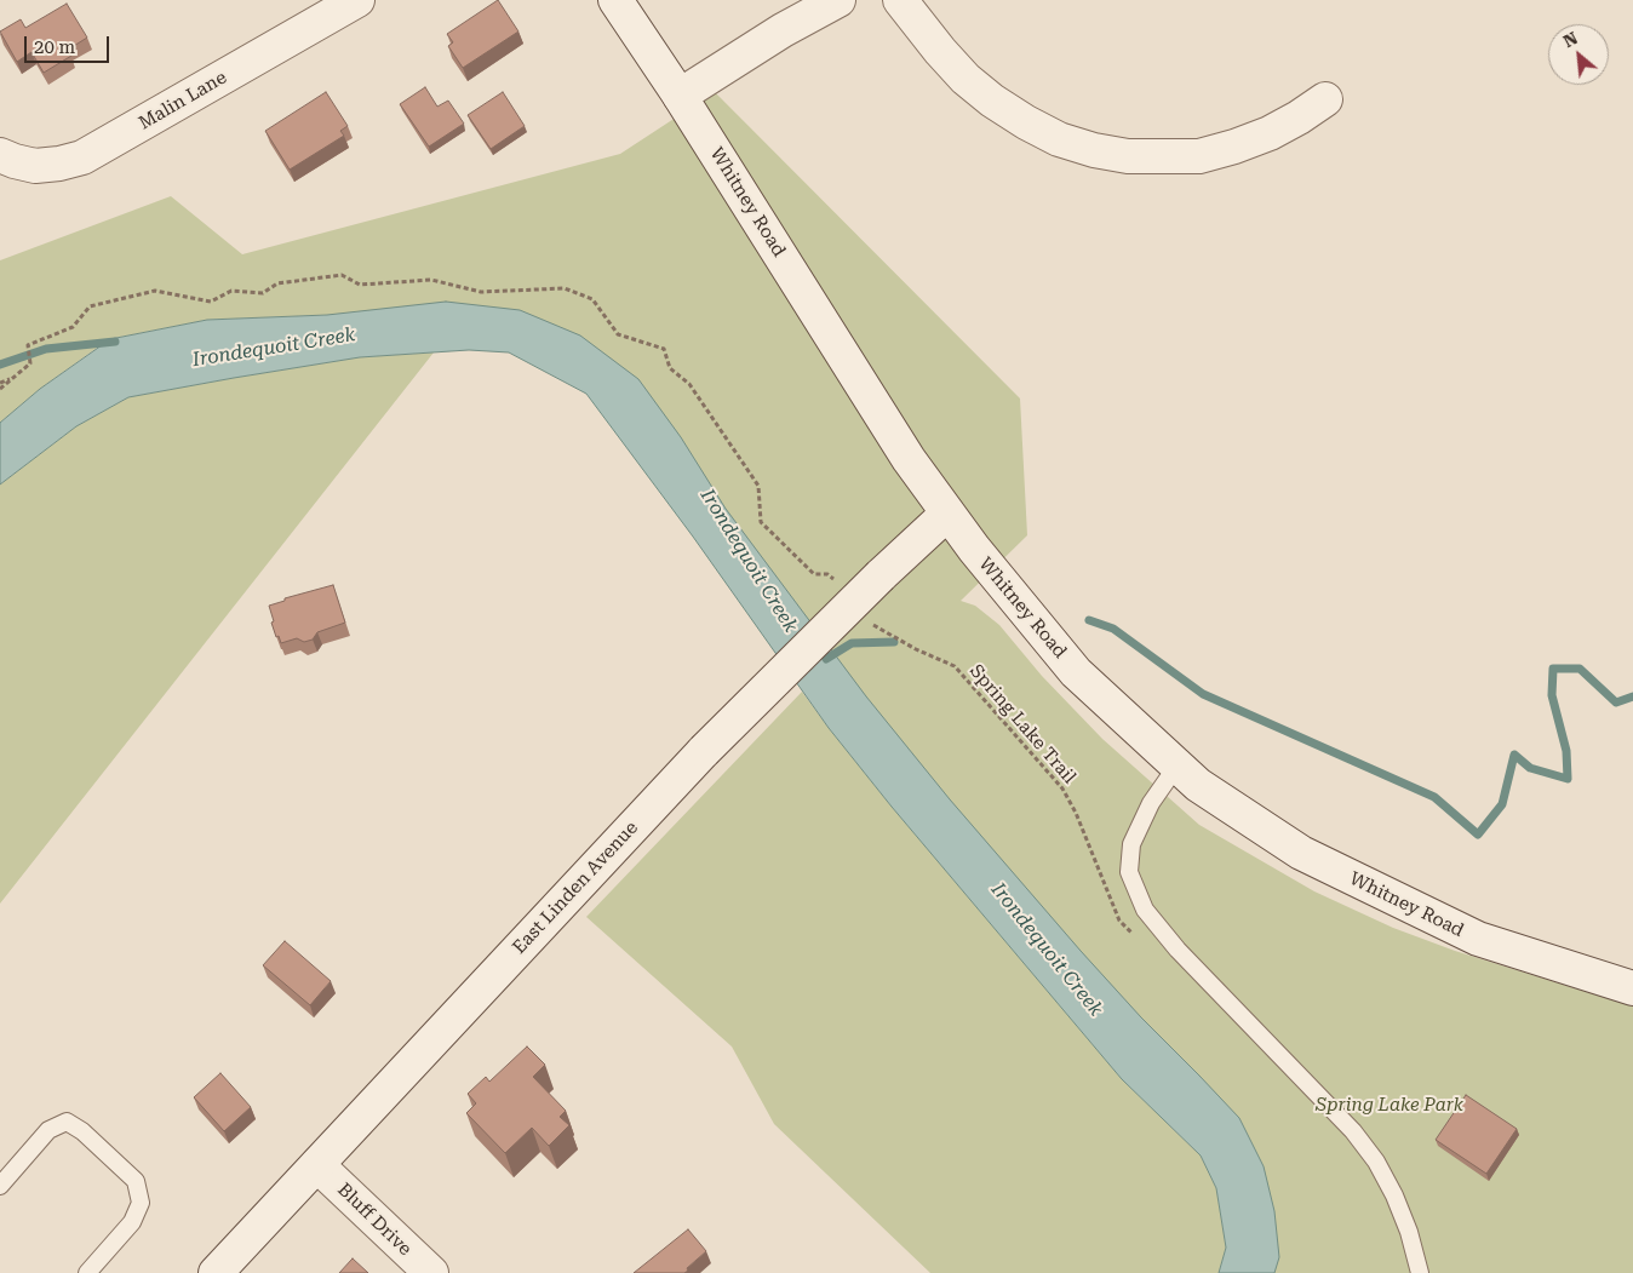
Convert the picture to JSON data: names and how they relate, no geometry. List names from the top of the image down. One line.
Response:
{"streets":{"main road":["Malin Lane","Whitney Road","East Linden Avenue","Bluff Drive"],"path":["Spring Lake Trail"]},"crossings":[["Whitney Road","East Linden Avenue"],["East Linden Avenue","Bluff Drive"]],"water":["Irondequoit Creek"],"parks":["Spring Lake Park"],"scale_bar":"20 m","north":"top left"}
